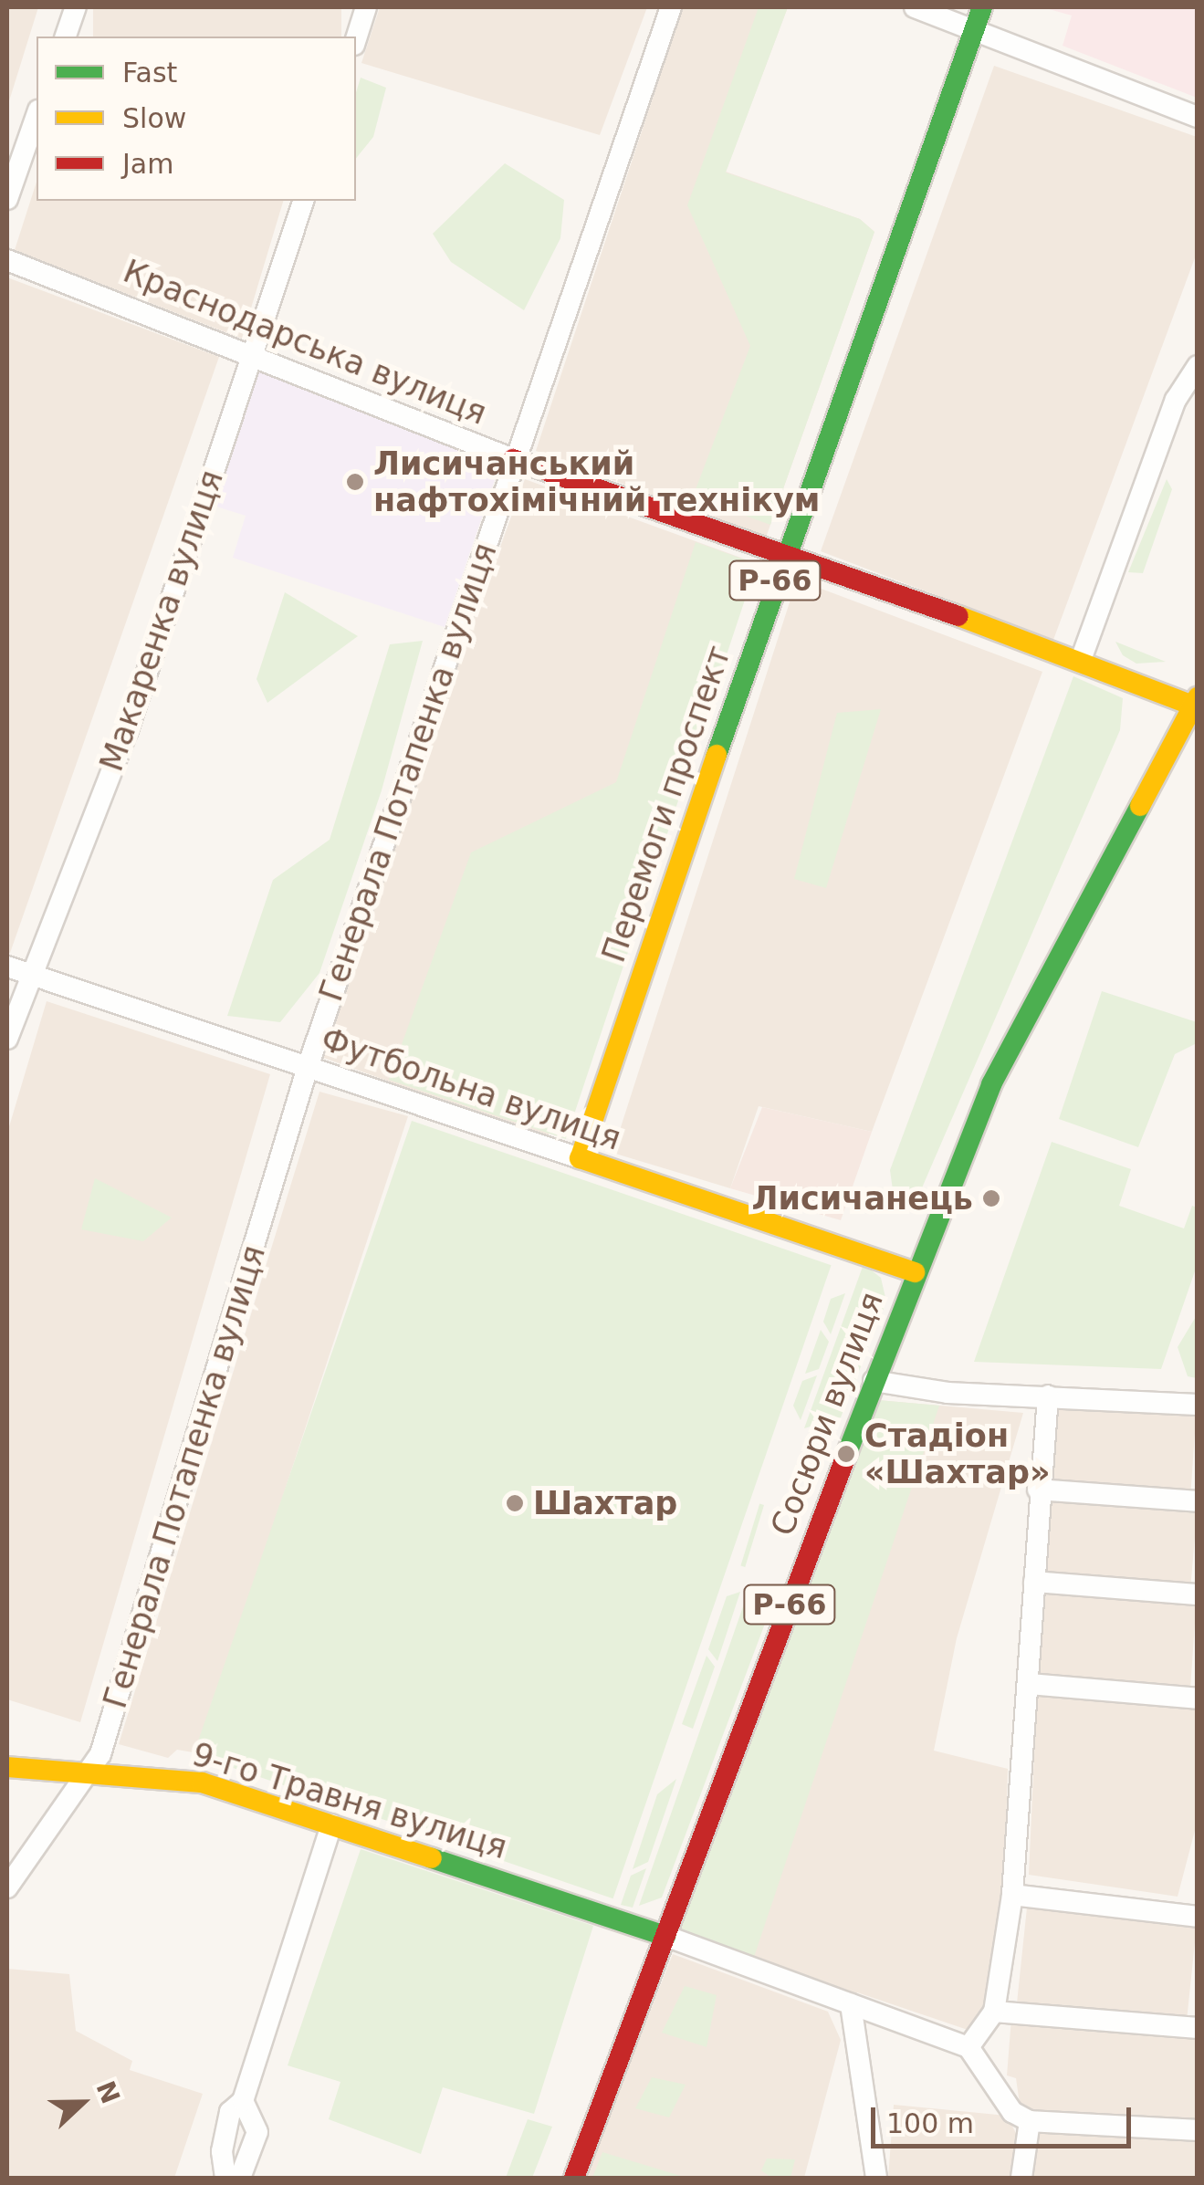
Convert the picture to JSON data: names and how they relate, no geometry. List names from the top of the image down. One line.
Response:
{"streets":{"main road":["Краснодарська вулиця","Р-66","Перемоги проспект","Футбольна вулиця","Сосюри вулиця","9-го Травня вулиця"],"street":["Макаренка вулиця","Генерала Потапенка вулиця"]},"crossings":[["Краснодарська вулиця","Макаренка вулиця"],["Краснодарська вулиця","Генерала Потапенка вулиця"],["Краснодарська вулиця","Перемоги проспект"],["Краснодарська вулиця","Сосюри вулиця"],["Макаренка вулиця","Футбольна вулиця"],["Генерала Потапенка вулиця","Футбольна вулиця"],["Генерала Потапенка вулиця","9-го Травня вулиця"],["Перемоги проспект","Футбольна вулиця"],["Футбольна вулиця","Сосюри вулиця"],["Сосюри вулиця","9-го Травня вулиця"]],"places":["Лисичанський нафтохімічний технікум","Лисичанець","Стадіон «Шахтар»","Шахтар"],"legend":["Fast","Slow","Jam"],"scale_bar":"100 m","north":"right"}
